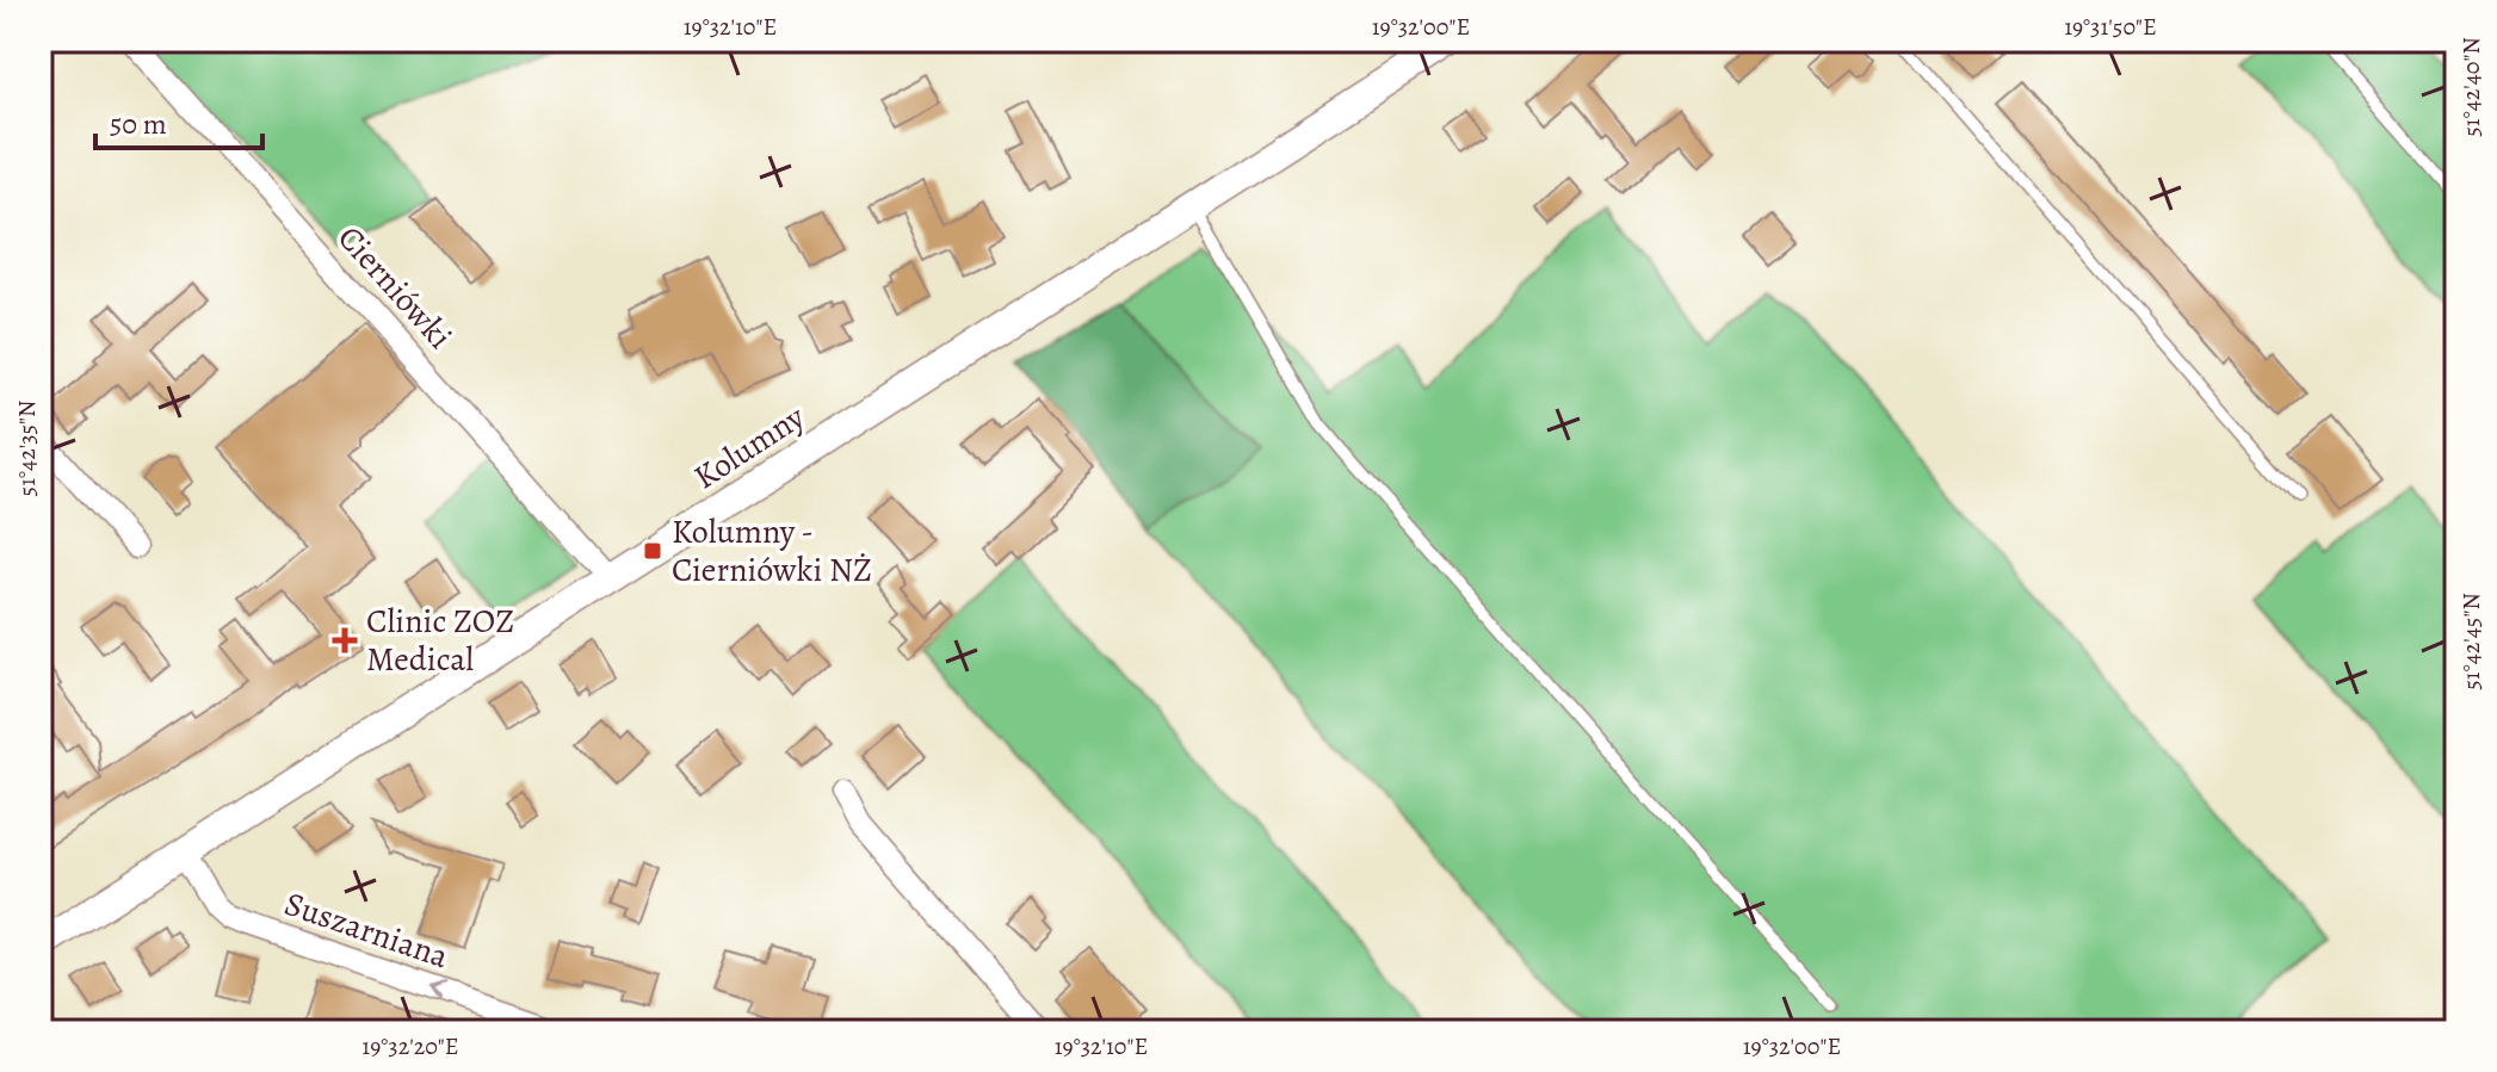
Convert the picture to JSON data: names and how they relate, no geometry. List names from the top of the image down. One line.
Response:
{"streets":{"street":["Cierniówki","Kolumny","Suszarniana"]},"crossings":[["Cierniówki","Kolumny"],["Kolumny","Suszarniana"]],"one_way":["Suszarniana"],"places":{"transit":["Kolumny - Cierniówki NŻ"],"health":["Clinic ZOZ Medical"]},"scale_bar":"50 m","coordinates":["19°32'10\"E","19°32'00\"E","19°31'50\"E","51°42'40\"N","51°42'35\"N","51°42'45\"N","19°32'20\"E"]}
